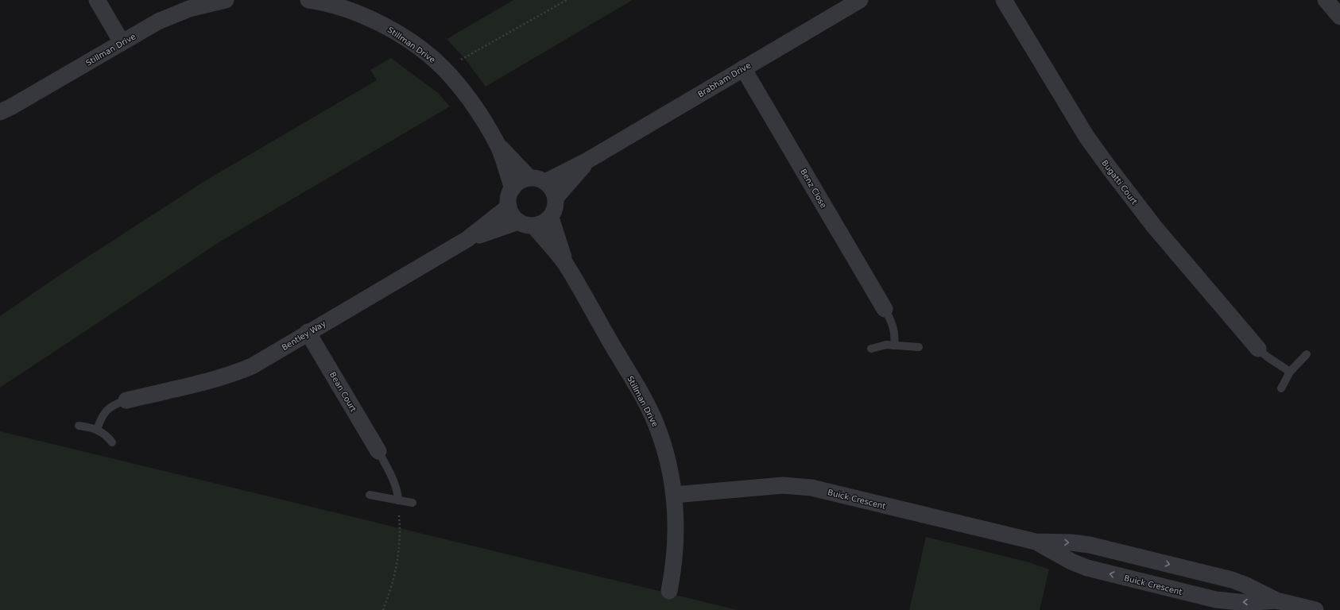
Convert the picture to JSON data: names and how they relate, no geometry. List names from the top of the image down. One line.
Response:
{"streets":{"street":["Stillman Drive","Brabham Drive","Bugatti Court","Benz Close","Bentley Way","Bean Court","Buick Crescent"]},"crossings":[["Stillman Drive","Brabham Drive"],["Stillman Drive","Bentley Way"],["Stillman Drive","Buick Crescent"],["Brabham Drive","Benz Close"],["Brabham Drive","Bentley Way"],["Bentley Way","Bean Court"]]}
